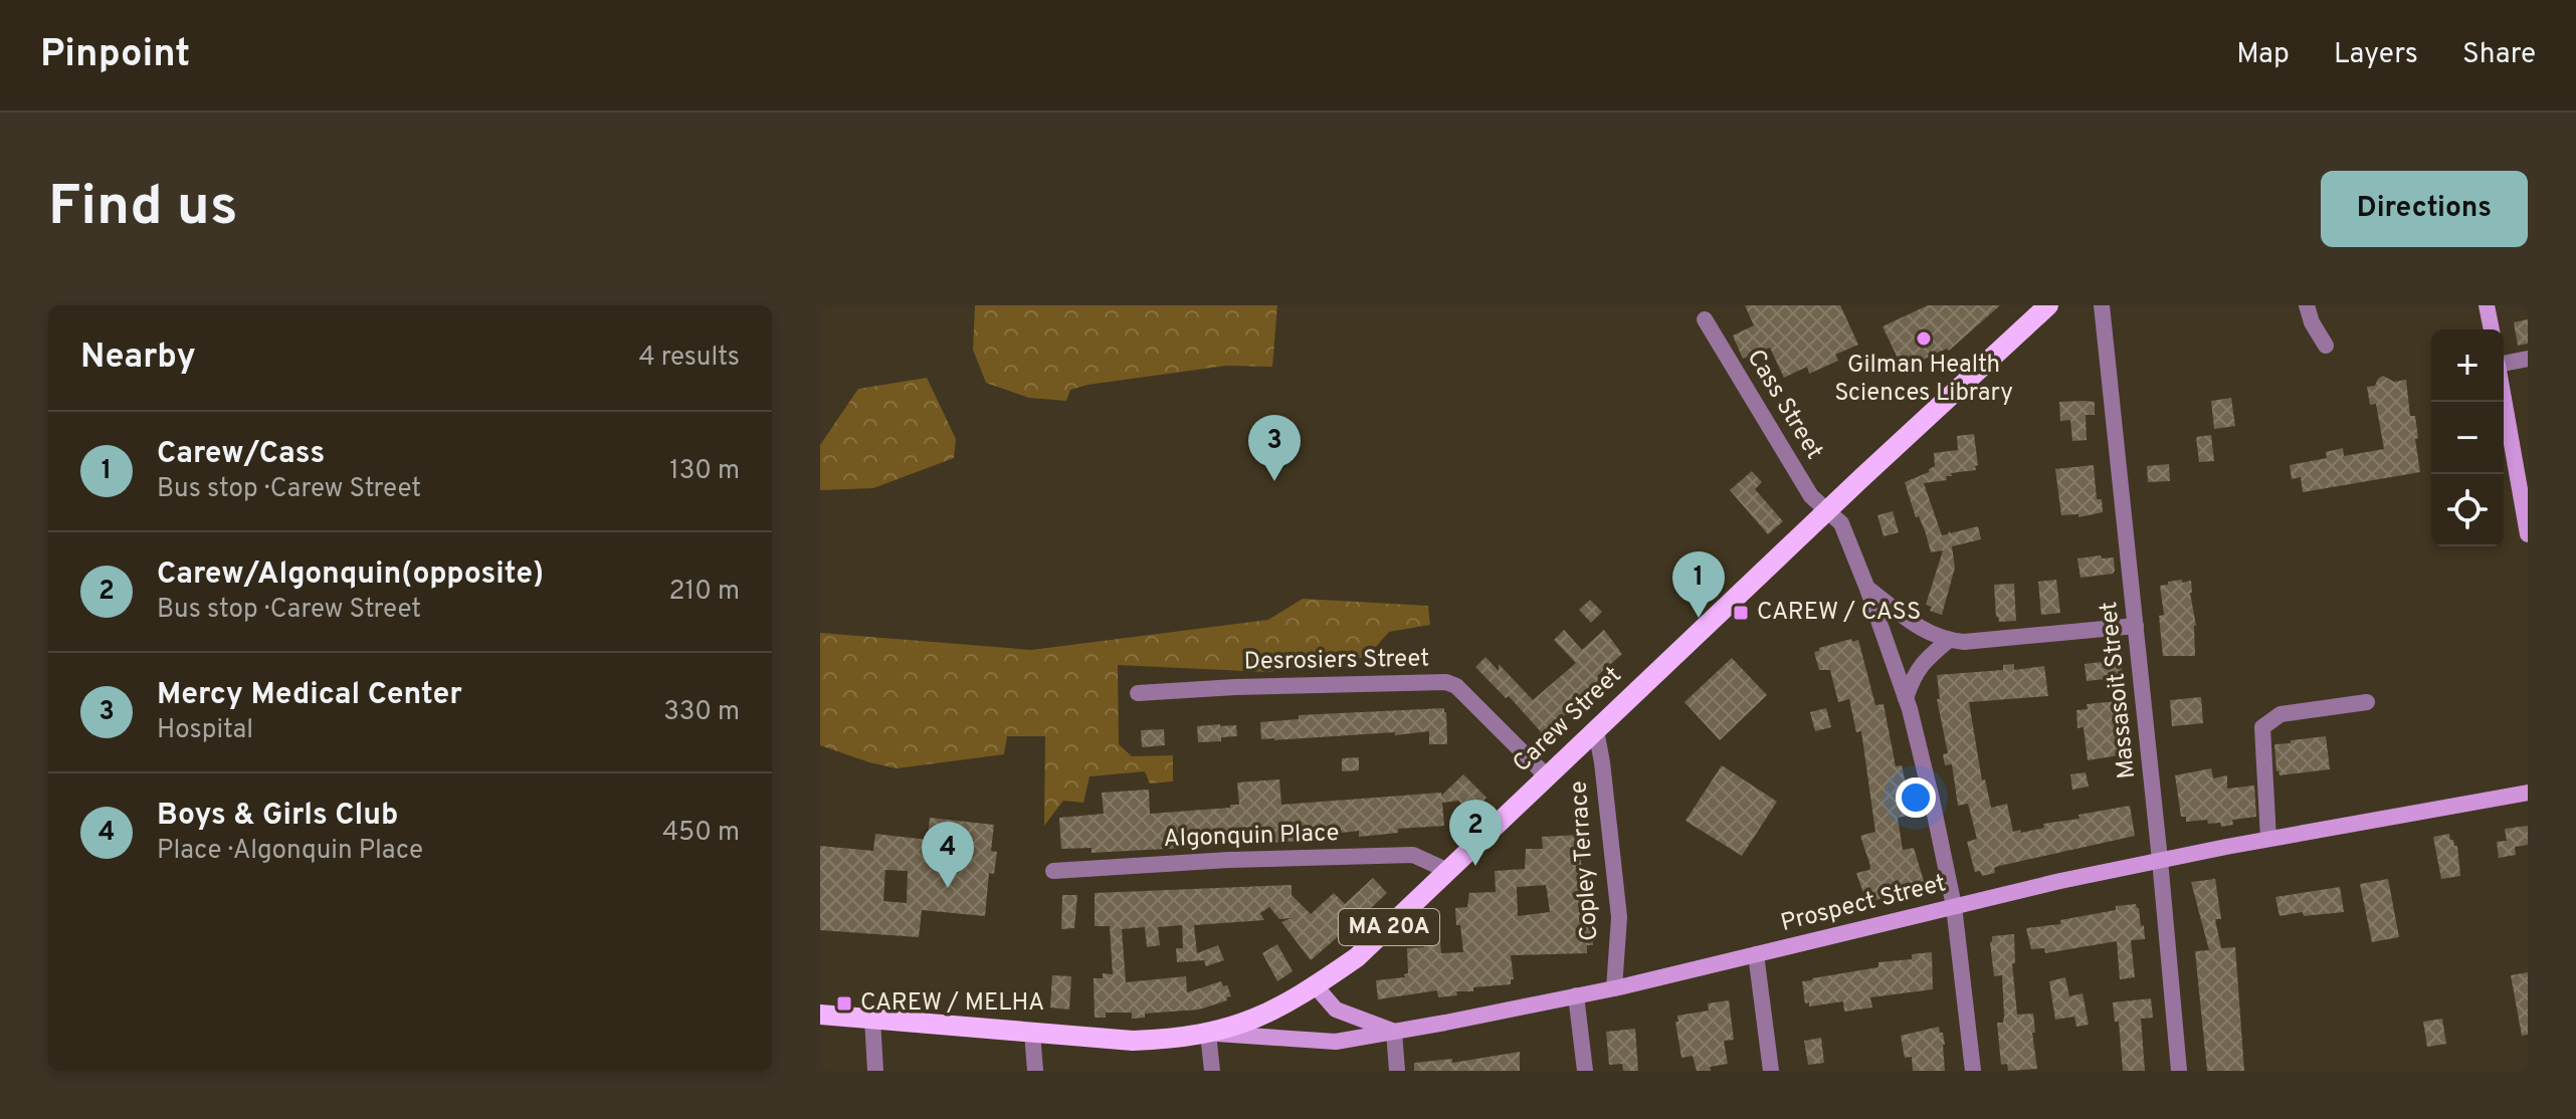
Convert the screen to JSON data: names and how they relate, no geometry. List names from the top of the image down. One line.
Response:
{"streets":{"main road":["Carew Street","Prospect Street","MA 20A"],"street":["Cass Street","Desrosiers Street","Massasoit Street","Algonquin Place","Copley Terrace"]},"crossings":[["Cass Street","Carew Street"],["Cass Street","Prospect Street"],["Desrosiers Street","Carew Street"],["Massasoit Street","Prospect Street"],["Carew Street","Algonquin Place"],["Carew Street","Copley Terrace"],["Carew Street","Prospect Street"],["Copley Terrace","Prospect Street"]],"places":{"other":["Gilman Health Sciences Library"],"transit":["CAREW / CASS","CAREW / MELHA"]},"page":{"header":"Pinpoint","nav":["Map","Layers","Share"],"buttons":"Directions","title":"Find us","heading":["Nearby","4 results"],"map_buttons":["+","−"],"list":[{"mark":"1","name":"Carew/Cass","note":"Bus stop · Carew Street","value":"130 m"},{"mark":"2","name":"Carew/Algonquin(opposite)","note":"Bus stop · Carew Street","value":"210 m"},{"mark":"3","name":"Mercy Medical Center","note":"Hospital","value":"330 m"},{"mark":"4","name":"Boys & Girls Club","note":"Place · Algonquin Place","value":"450 m"}],"pins":["3","1","2","4"]}}
